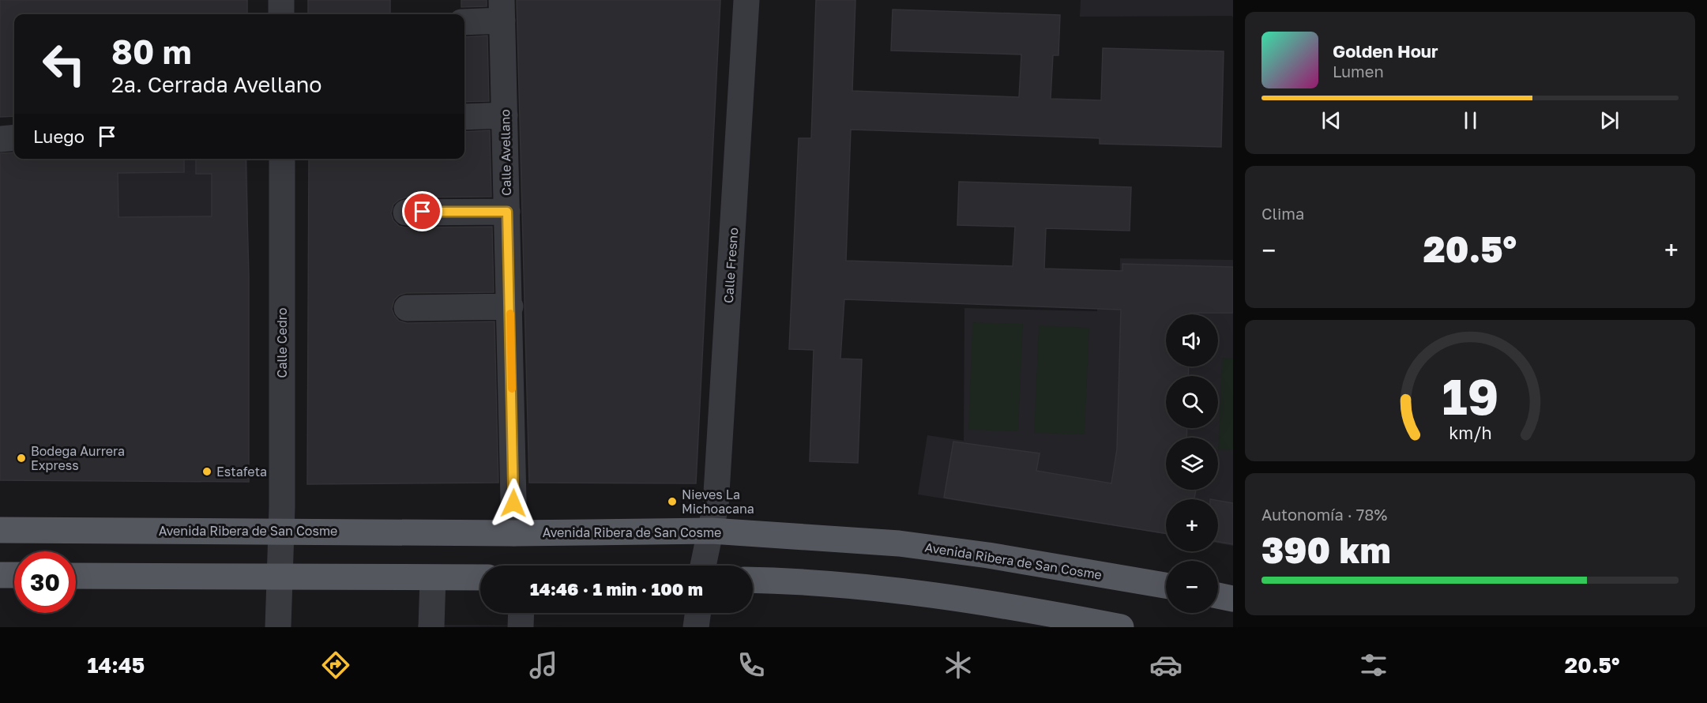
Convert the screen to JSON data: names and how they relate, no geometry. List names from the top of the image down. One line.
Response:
{"streets":{"main road":["Avenida Ribera de San Cosme"],"street":["Calle Avellano","Calle Fresno","Calle Cedro"]},"crossings":[["Calle Avellano","Avenida Ribera de San Cosme"],["Calle Fresno","Avenida Ribera de San Cosme"],["Calle Cedro","Avenida Ribera de San Cosme"]],"places":["Bodega Aurrera Express","Estafeta","Nieves La Michoacana"],"page":{"turn":["80 m","2a. Cerrada Avellano"],"song":["Golden Hour","Lumen"],"then":"Luego","tile":["Clima",["Autonomía · 78%","390 km"]],"heat":["−","20.5°","+"],"map_buttons":["+","−"],"limit":"30","trip":"14:46 · 1 min · 100 m","tabs":["14:45","20.5°"],"gauge":["19","km/h"]}}
